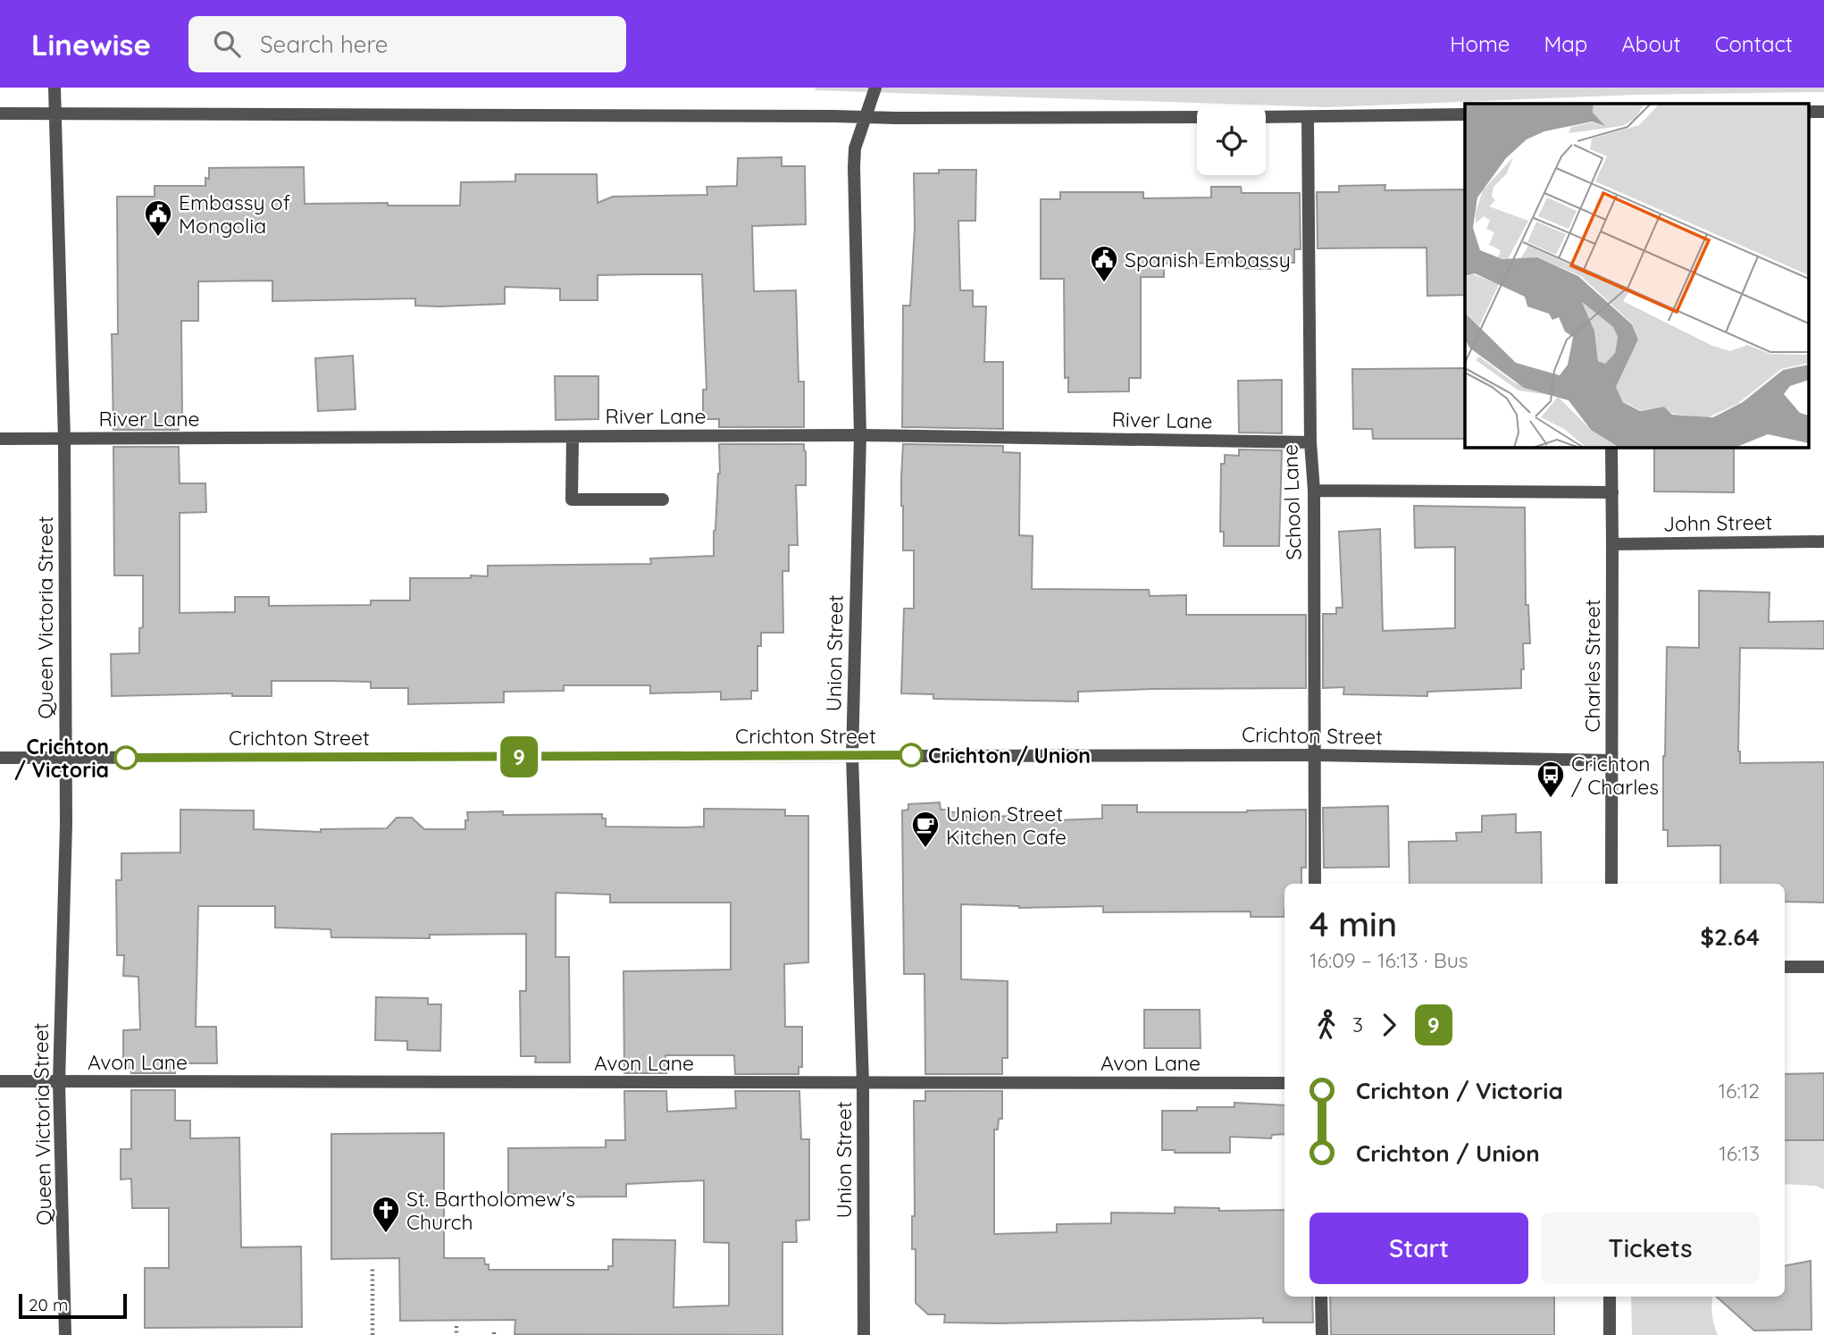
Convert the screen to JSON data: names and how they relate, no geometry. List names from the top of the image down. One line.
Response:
{"streets":{"street":["River Lane","School Lane","John Street","Queen Victoria Street","Union Street","Charles Street","Crichton Street","Avon Lane"]},"crossings":[["River Lane","School Lane"],["River Lane","Queen Victoria Street"],["River Lane","Union Street"],["School Lane","Crichton Street"],["John Street","Charles Street"],["Queen Victoria Street","Crichton Street"],["Queen Victoria Street","Avon Lane"],["Union Street","Crichton Street"],["Union Street","Avon Lane"],["Charles Street","Crichton Street"]],"places":{"public building":["Embassy of Mongolia","Spanish Embassy"],"other":["Crichton / Union","Crichton / Victoria"],"bus stop":["Crichton / Charles"],"cafe":["Union Street Kitchen Cafe"],"church":["St. Bartholomew's Church"]},"lines":["bus line 9"],"scale_bar":"20 m","page":{"header":"Linewise","search":"Search here","nav":["Home","Map","About","Contact"],"on_map":"9","heading":["4 min","16:09 – 16:13 · Bus","$2.64"],"legs":["3","9"],"list":[{"name":"Crichton / Victoria","value":"16:12"},{"name":"Crichton / Union","value":"16:13"}],"buttons":["Start","Tickets"],"scale":"20 m"}}
